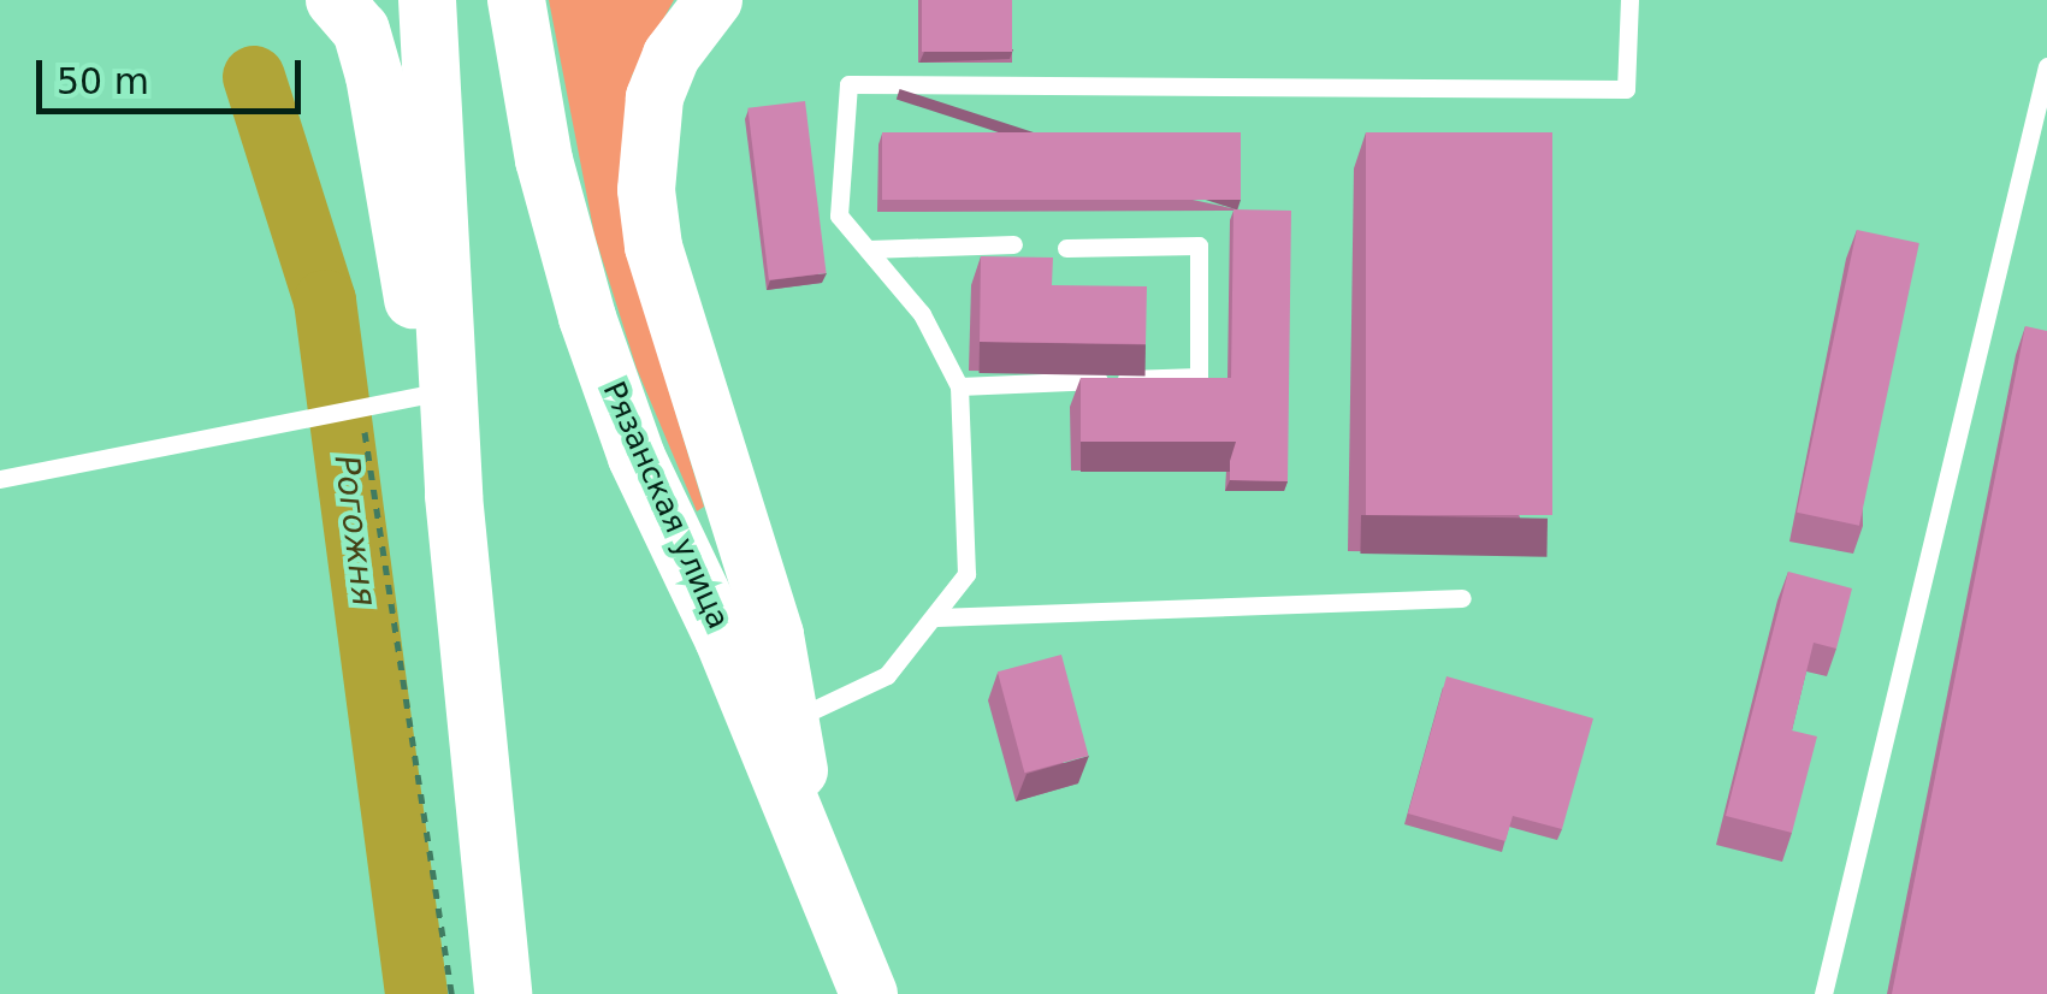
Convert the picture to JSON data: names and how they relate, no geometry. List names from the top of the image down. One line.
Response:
{"streets":{"main road":["Рязанская улица"]},"water":["Рогожня"],"scale_bar":"50 m"}
